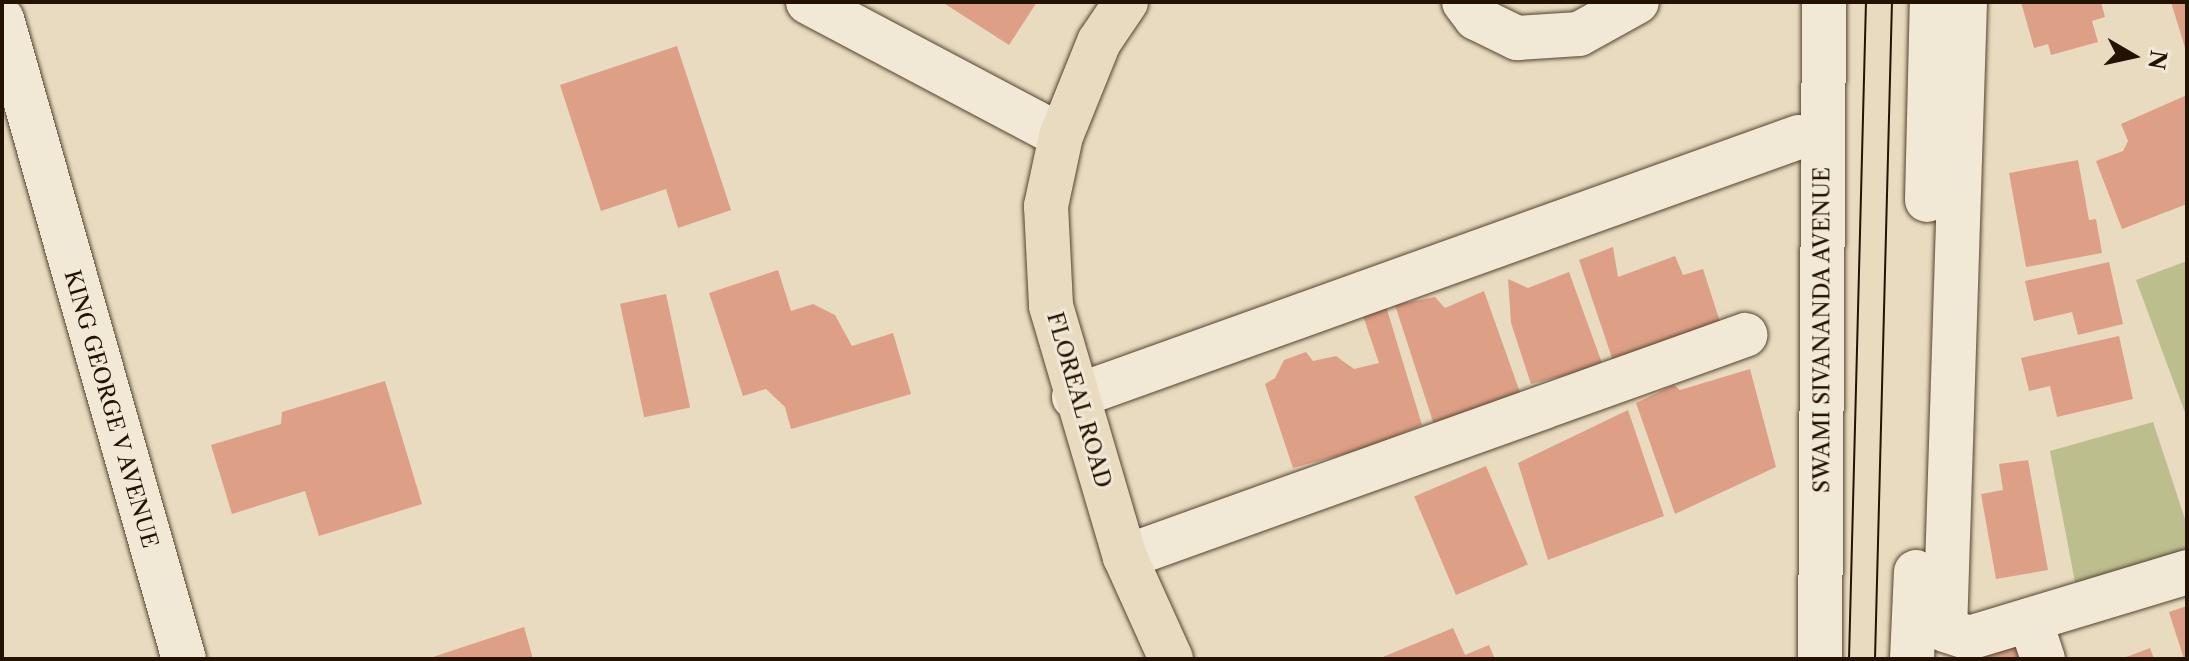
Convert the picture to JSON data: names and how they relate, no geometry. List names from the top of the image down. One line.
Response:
{"streets":{"main road":["FLOREAL ROAD"],"street":["SWAMI SIVANANDA AVENUE","KING GEORGE V AVENUE"]},"north":"right"}
